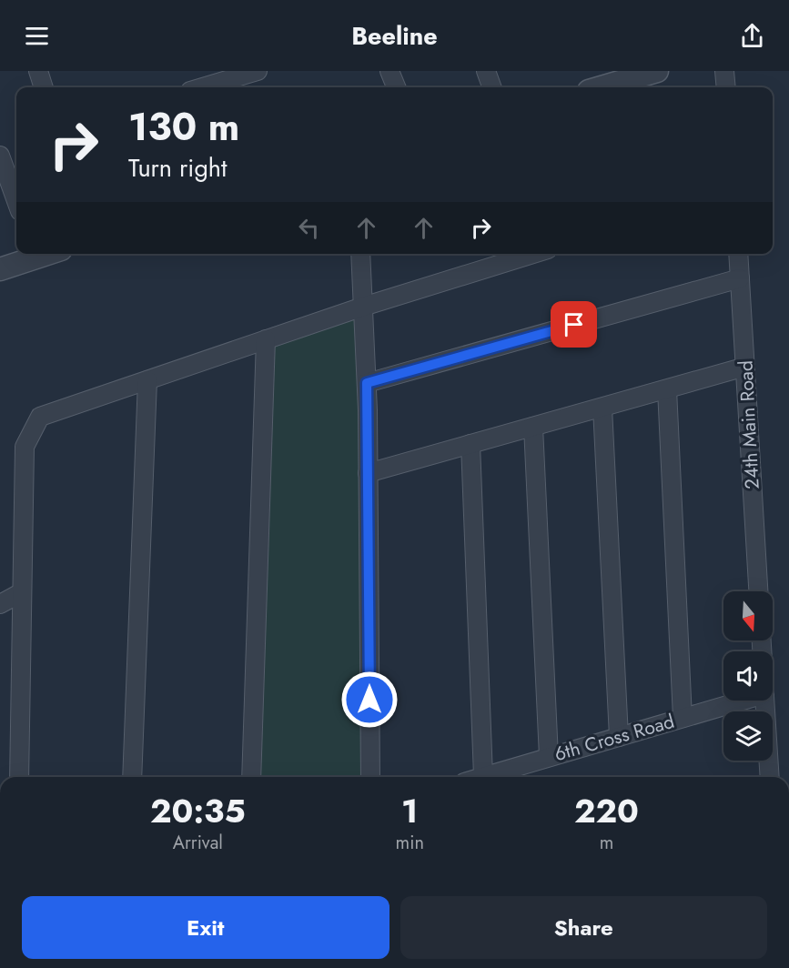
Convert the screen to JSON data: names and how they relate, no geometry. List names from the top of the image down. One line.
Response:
{"streets":{"street":["24th Main Road","6th Cross Road"]},"north":"bottom","page":{"header":"Beeline","turn":["130 m","Turn right"],"eta":["20:35","Arrival","1","min","220","m"],"buttons":["Exit","Share"]}}
